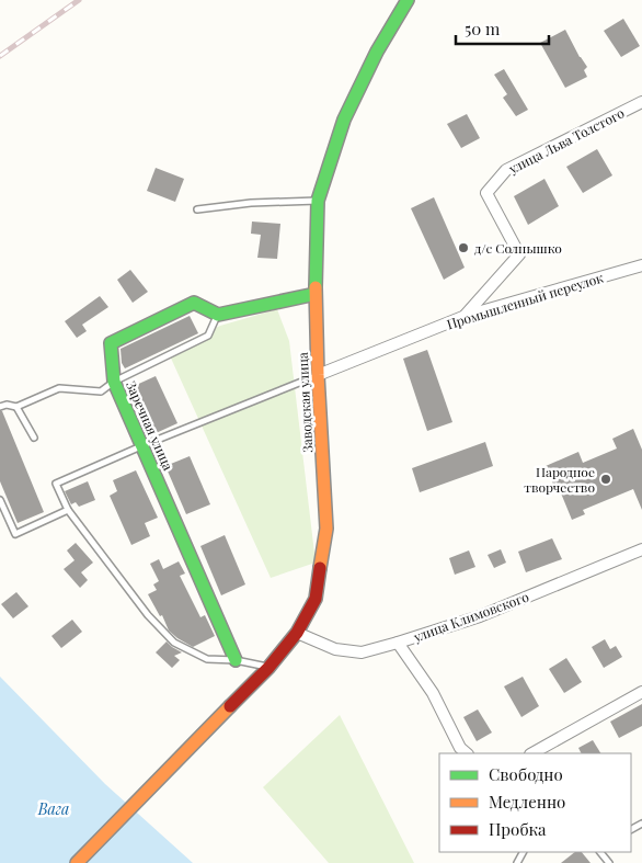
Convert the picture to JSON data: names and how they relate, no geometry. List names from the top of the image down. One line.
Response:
{"streets":{"main road":["Заводская улица","Заречная улица"],"street":["улица Льва Толстого","Промышленный переулок","улица Климовского"]},"crossings":[["улица Льва Толстого","Промышленный переулок"],["Промышленный переулок","Заводская улица"],["Заводская улица","улица Климовского"]],"water":["Вага"],"places":["д/с Солнышко","Народное творчество"],"legend":["Свободно","Медленно","Пробка"],"scale_bar":"50 m"}
